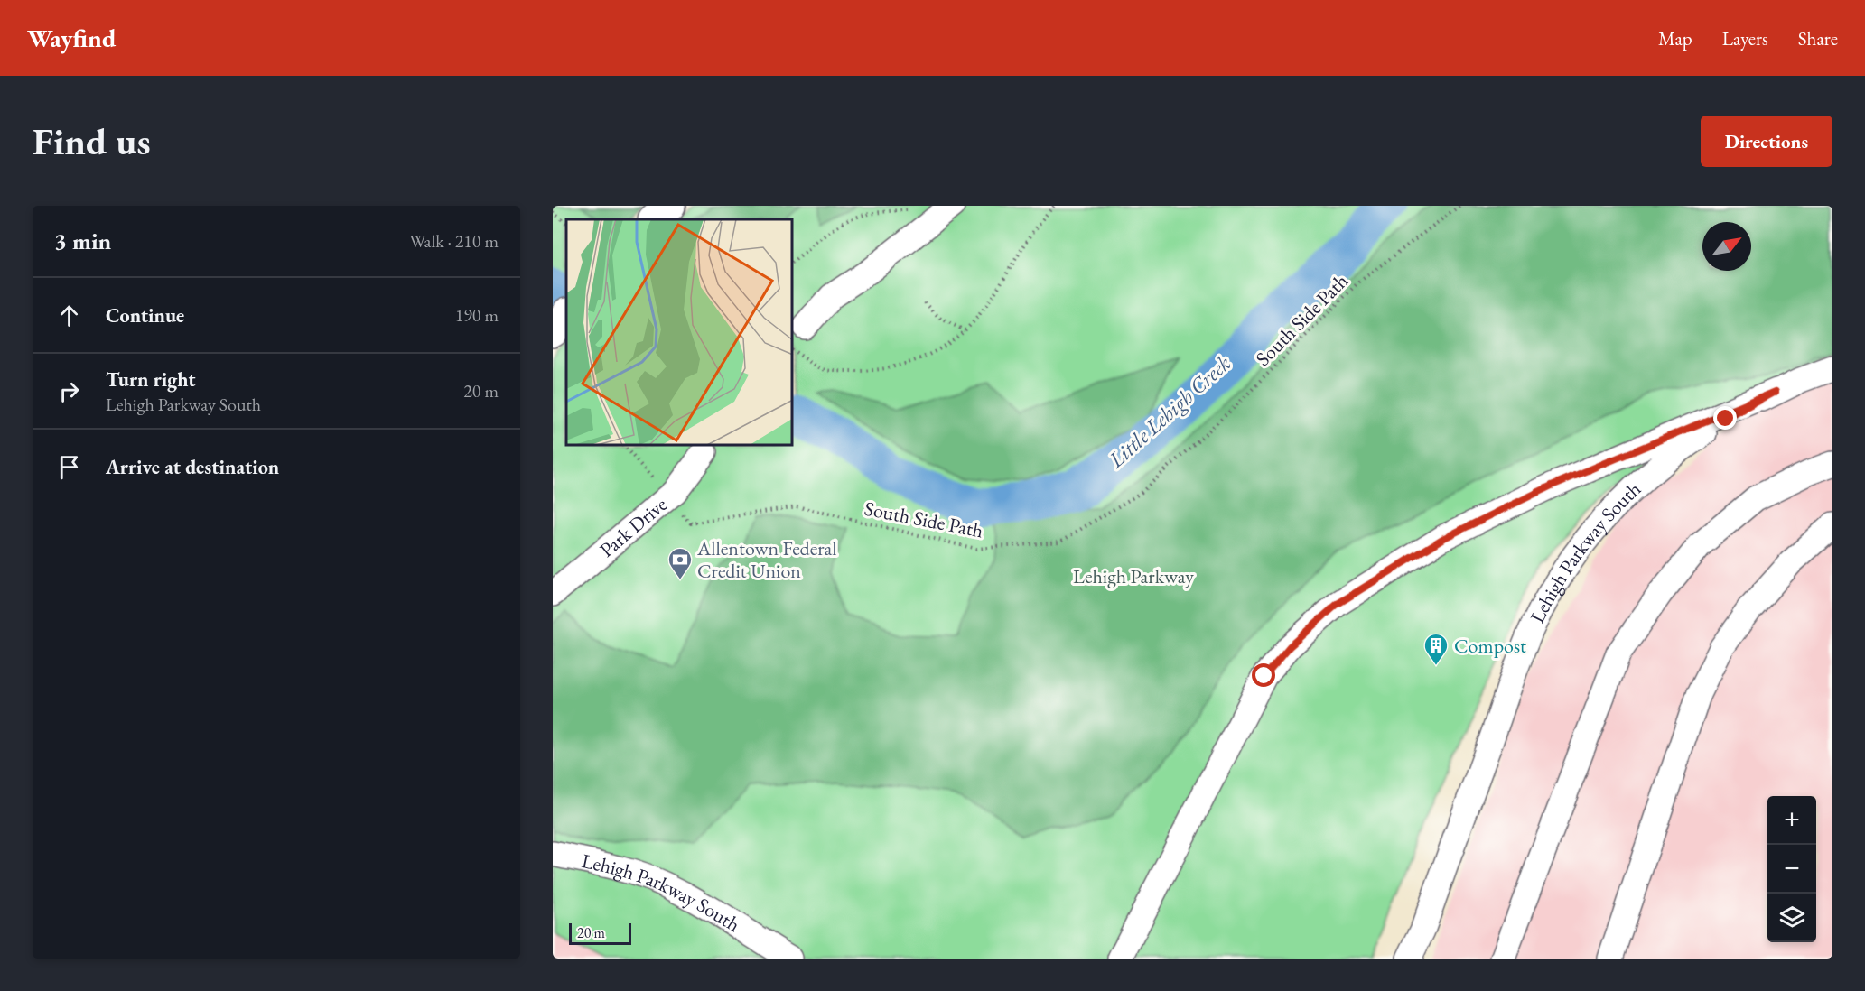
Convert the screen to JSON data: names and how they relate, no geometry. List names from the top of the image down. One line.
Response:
{"streets":{"lane":["Park Drive","Lehigh Parkway South"],"path":["South Side Path"]},"crossings":[["South Side Path","Park Drive"]],"water":["Little Lehigh Creek"],"parks":["Lehigh Parkway"],"places":{"bank":["Allentown Federal Credit Union"],"building":["Compost"]},"scale_bar":"20 m","north":"top right","page":{"header":"Wayfind","nav":["Map","Layers","Share"],"buttons":"Directions","title":"Find us","heading":["3 min","Walk · 210 m"],"list":[["Continue","190 m"],["Turn right","Lehigh Parkway South","20 m"],"Arrive at destination"],"map_buttons":["+","−"],"scale":"20 m"}}
